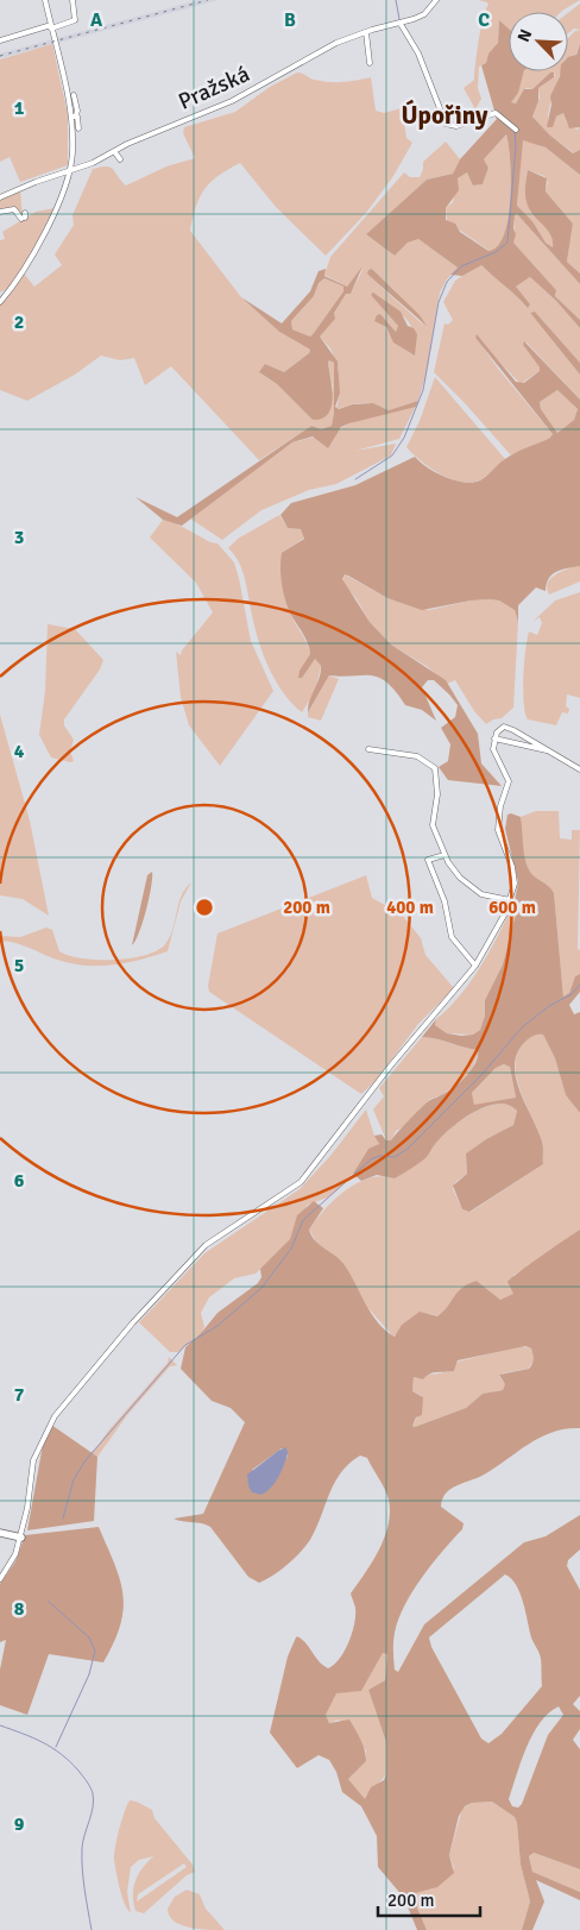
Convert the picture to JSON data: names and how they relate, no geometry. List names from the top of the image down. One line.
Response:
{"streets":{"street":["Pražská"]},"districts":["Úpořiny"],"scale_bar":"200 m","north":"top left","grid":{"columns":["A","B","C"],"rows":["1","2","3","4","5","6","7","8","9"]},"rings":["200 m","400 m","600 m"]}
